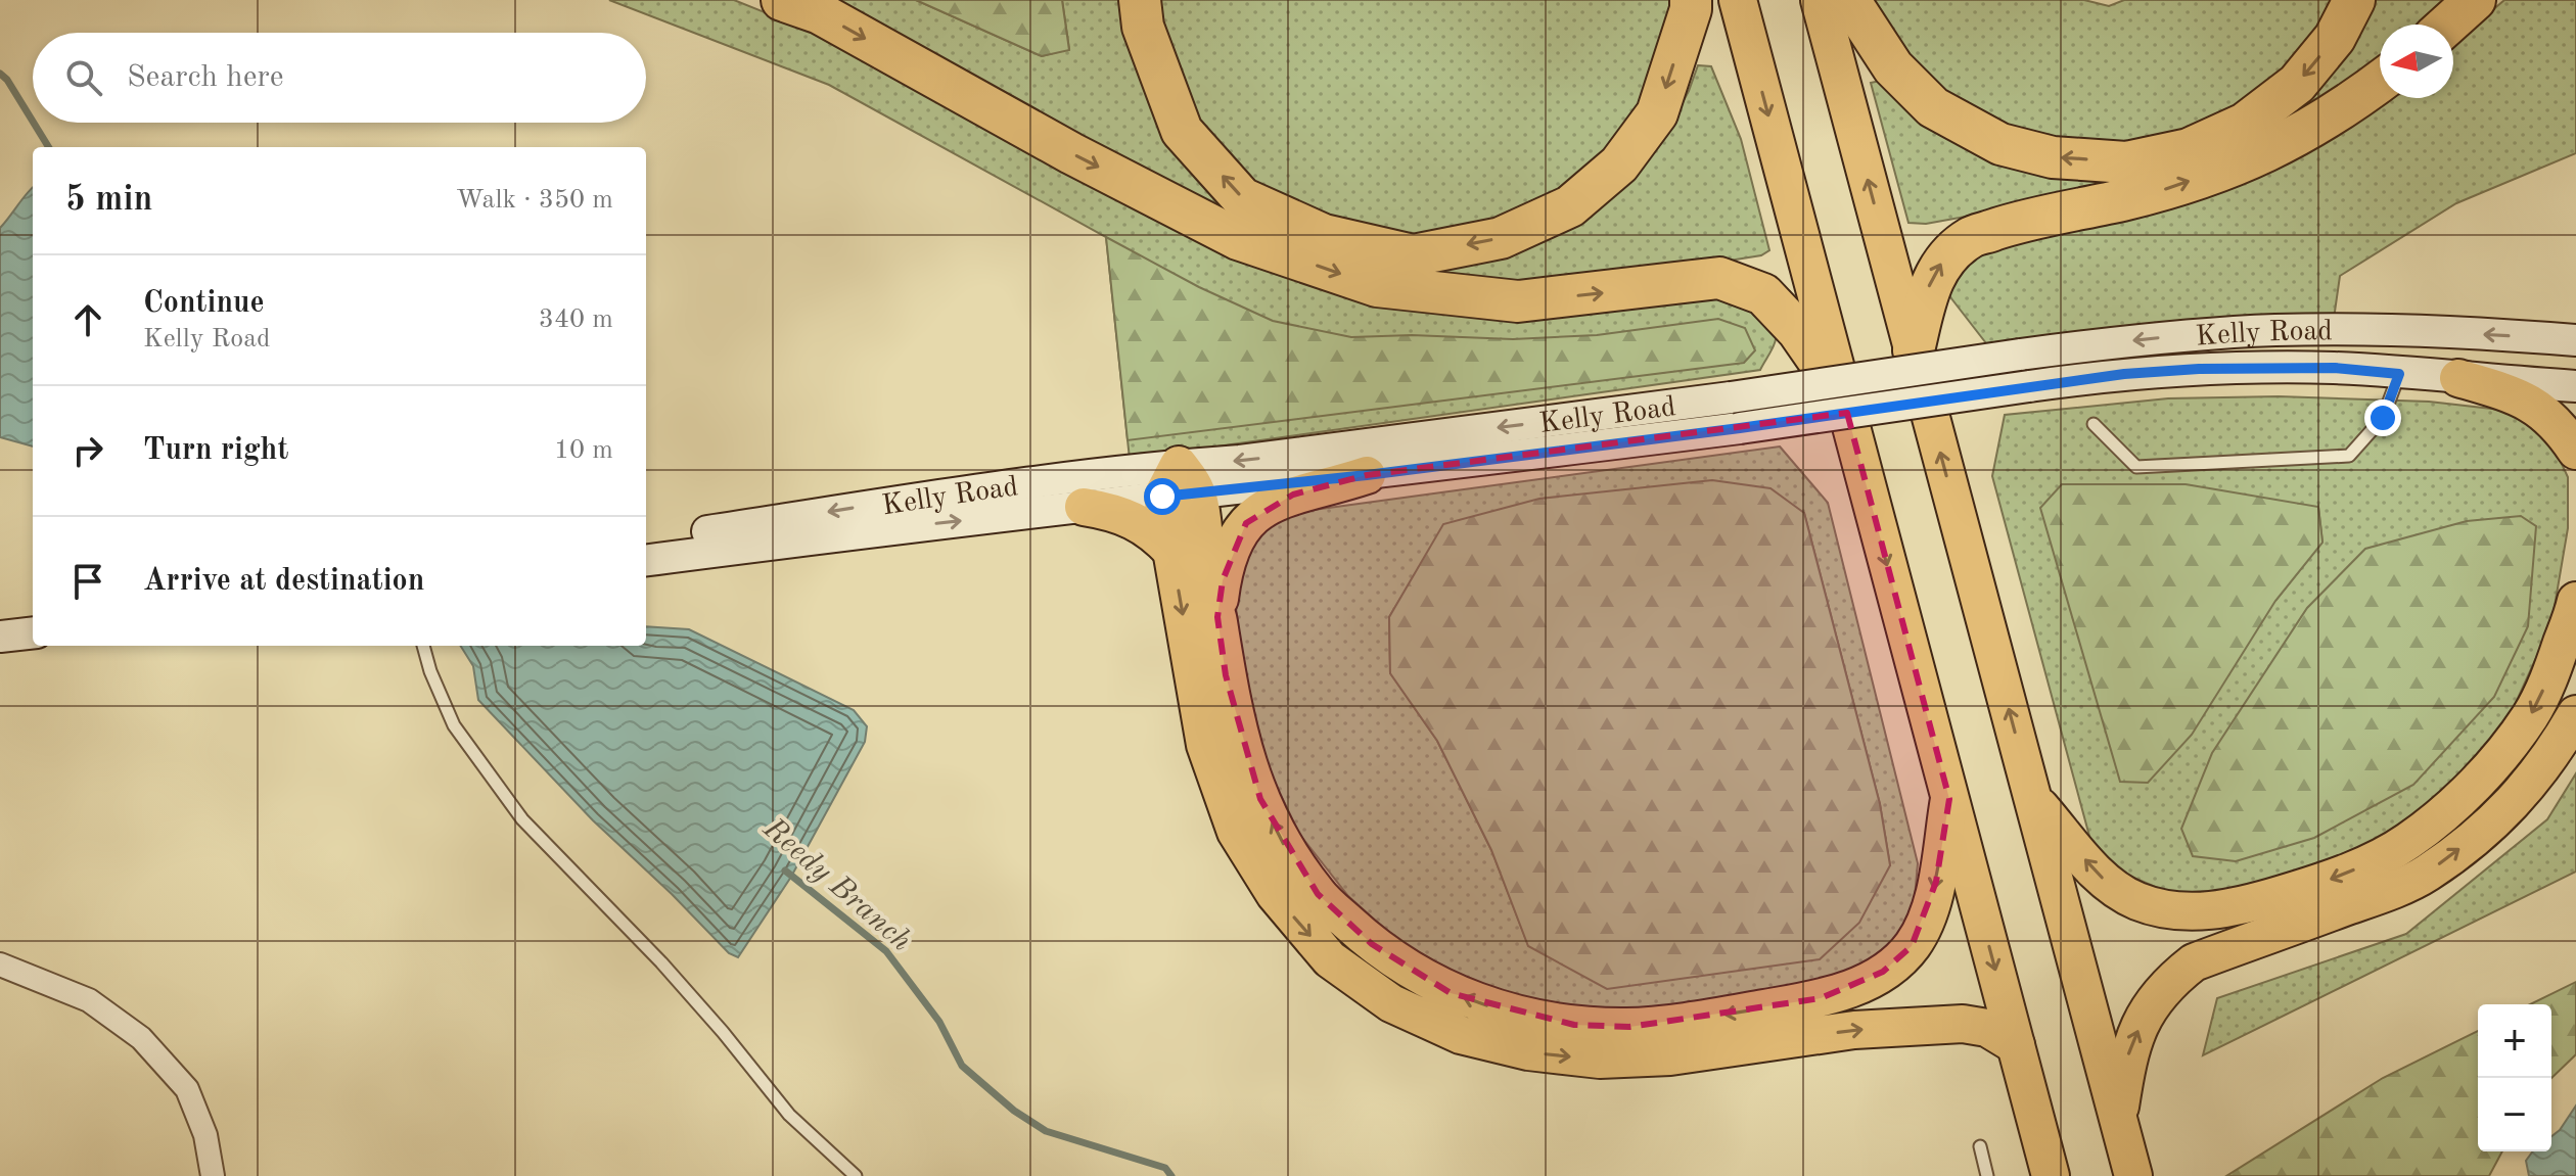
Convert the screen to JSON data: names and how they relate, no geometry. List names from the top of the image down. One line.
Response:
{"streets":{"main road":["Kelly Road"]},"water":["Reedy Branch"],"north":"left","page":{"search":"Search here","heading":["5 min","Walk · 350 m"],"list":[["Continue","Kelly Road","340 m"],["Turn right","10 m"],"Arrive at destination"],"map_buttons":["+","−"]}}
